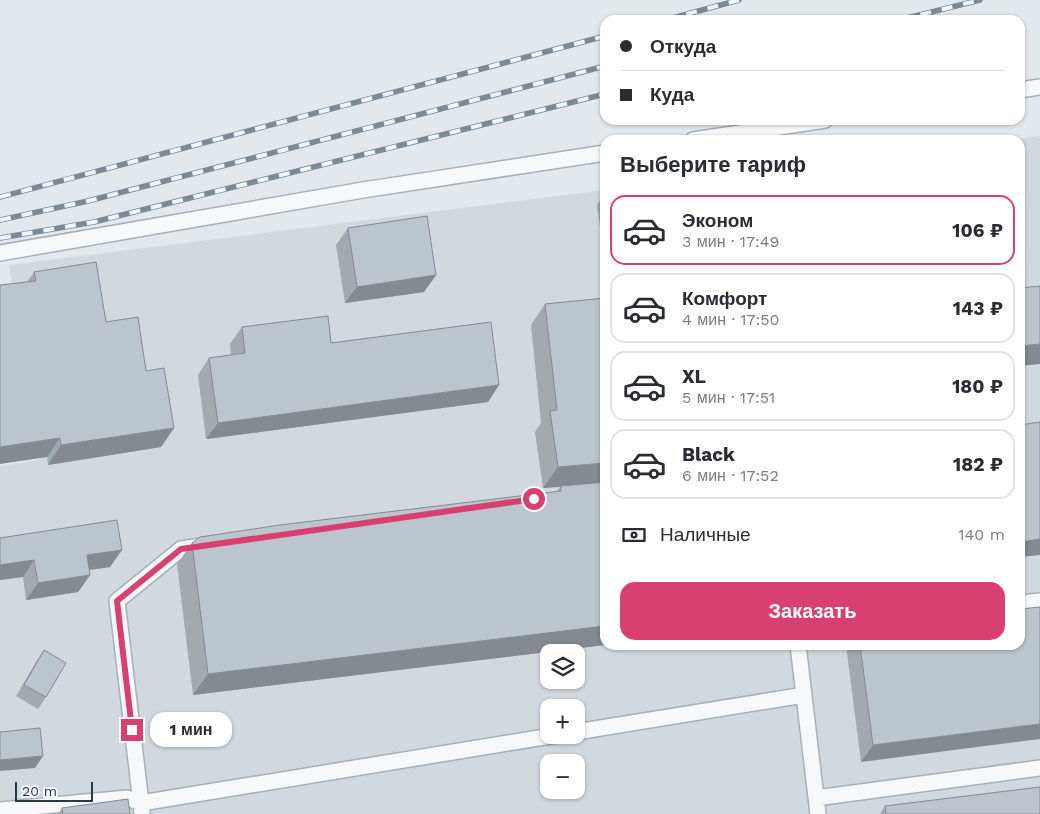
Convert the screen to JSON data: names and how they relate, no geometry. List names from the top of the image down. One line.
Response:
{"scale_bar":"20 m","page":{"banner":["Откуда","Куда"],"heading":"Выберите тариф","list":[{"name":"Эконом","note":"3 мин · 17:49","value":"106 ₽"},{"name":"Комфорт","note":"4 мин · 17:50","value":"143 ₽"},{"name":"XL","note":"5 мин · 17:51","value":"180 ₽"},{"name":"Black","note":"6 мин · 17:52","value":"182 ₽"}],"pay":["Наличные","140 m"],"buttons":"Заказать","map_buttons":["+","−"],"bubble":"1 мин","scale":"20 m"}}
